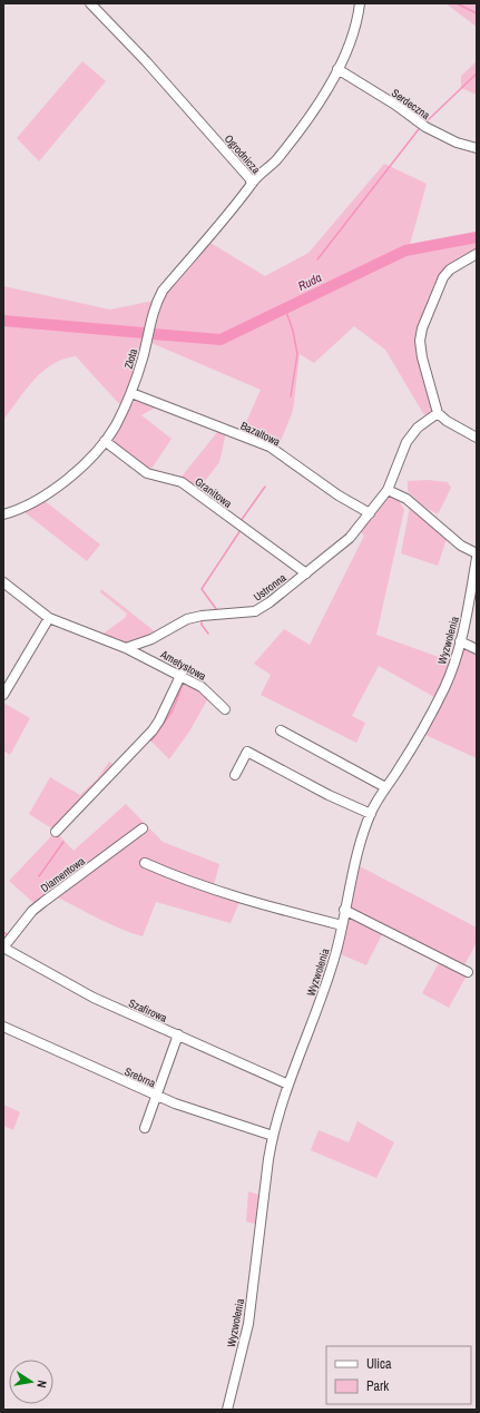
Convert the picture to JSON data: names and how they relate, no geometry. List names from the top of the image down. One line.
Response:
{"streets":{"street":["Serdeczna","Ogrodnicza","Złota","Bazaltowa","Granitowa","Ustronna","Wyzwolenia","Ametystowa","Diamentowa","Szafirowa","Srebrna"]},"crossings":[["Serdeczna","Ogrodnicza"],["Ogrodnicza","Złota"],["Złota","Bazaltowa"],["Złota","Granitowa"],["Bazaltowa","Ustronna"],["Granitowa","Ustronna"],["Ustronna","Ametystowa"],["Wyzwolenia","Szafirowa"],["Wyzwolenia","Srebrna"],["Diamentowa","Szafirowa"]],"water":["Ruda"],"legend":["Ulica","Park"],"north":"right"}
